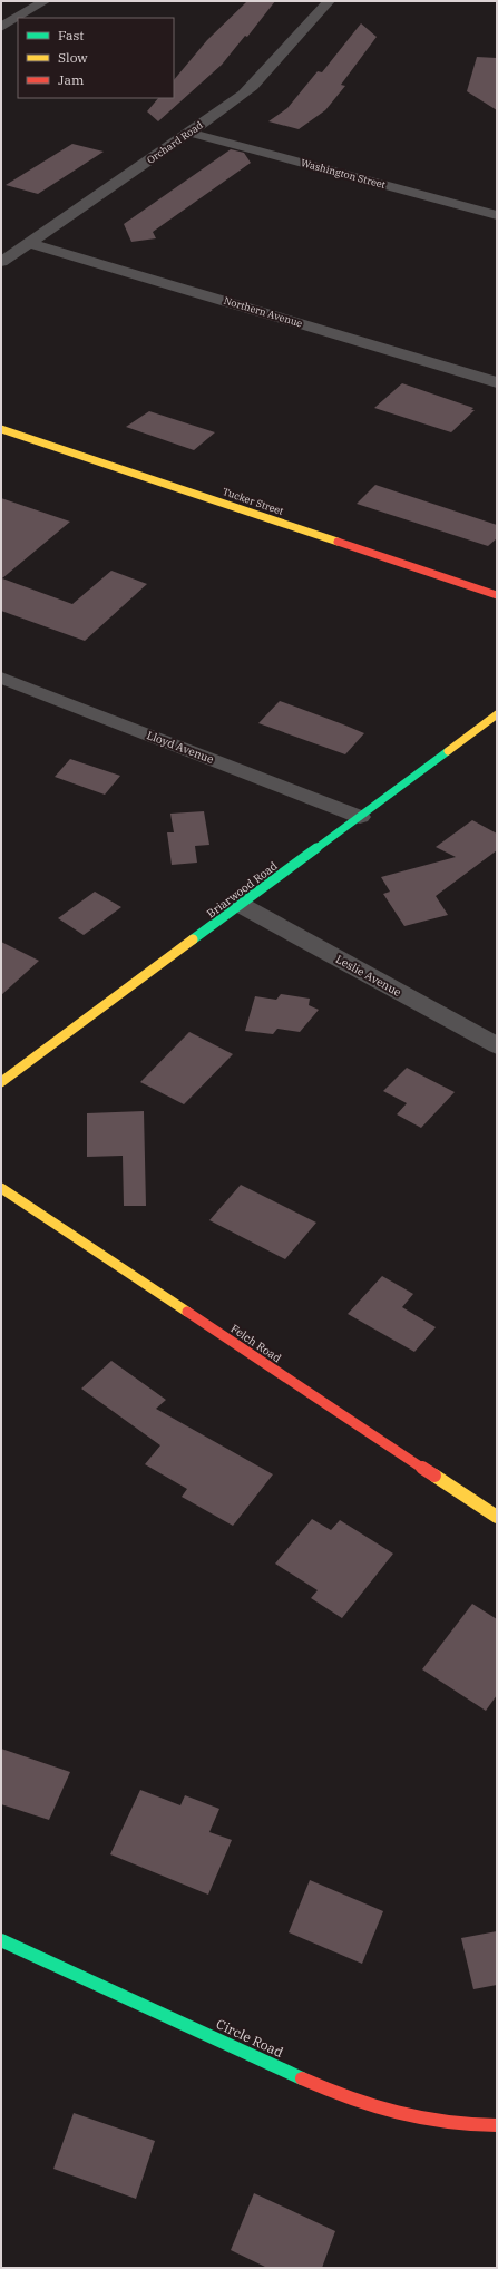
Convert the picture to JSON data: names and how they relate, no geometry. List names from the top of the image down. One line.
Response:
{"streets":{"street":["Orchard Road","Washington Street","Northern Avenue","Tucker Street","Lloyd Avenue","Briarwood Road","Leslie Avenue","Felch Road","Circle Road"]},"crossings":[["Orchard Road","Washington Street"],["Orchard Road","Northern Avenue"],["Lloyd Avenue","Briarwood Road"],["Briarwood Road","Leslie Avenue"]],"legend":["Fast","Slow","Jam"]}
